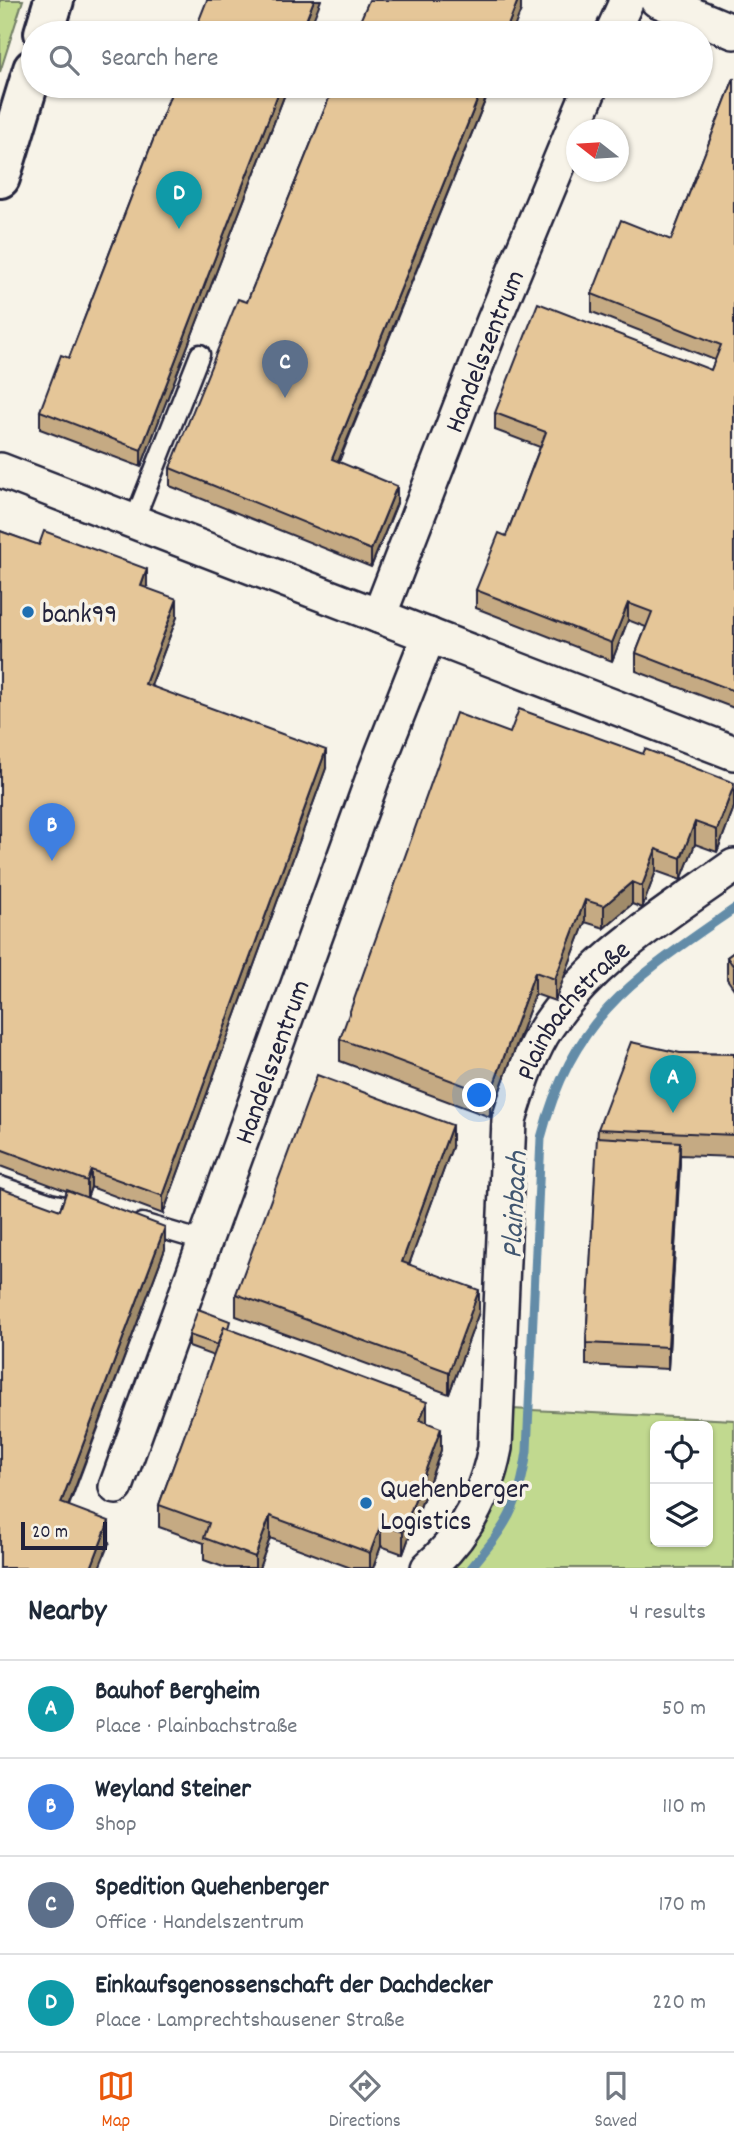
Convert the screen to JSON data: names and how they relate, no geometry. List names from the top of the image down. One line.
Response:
{"streets":{"street":["Handelszentrum","Plainbachstraße"]},"water":["Plainbach"],"places":["bank99","Quehenberger Logistics"],"scale_bar":"20 m","north":"left","page":{"search":"Search here","pins":["D","C","B","A"],"scale":"20 m","heading":["Nearby","4 results"],"list":[{"mark":"A","name":"Bauhof Bergheim","note":"Place · Plainbachstraße","value":"50 m"},{"mark":"B","name":"Weyland Steiner","note":"Shop","value":"110 m"},{"mark":"C","name":"Spedition Quehenberger","note":"Office · Handelszentrum","value":"170 m"},{"mark":"D","name":"Einkaufsgenossenschaft der Dachdecker","note":"Place · Lamprechtshausener Straße","value":"220 m"}],"nav":["Map","Directions","Saved"]}}
